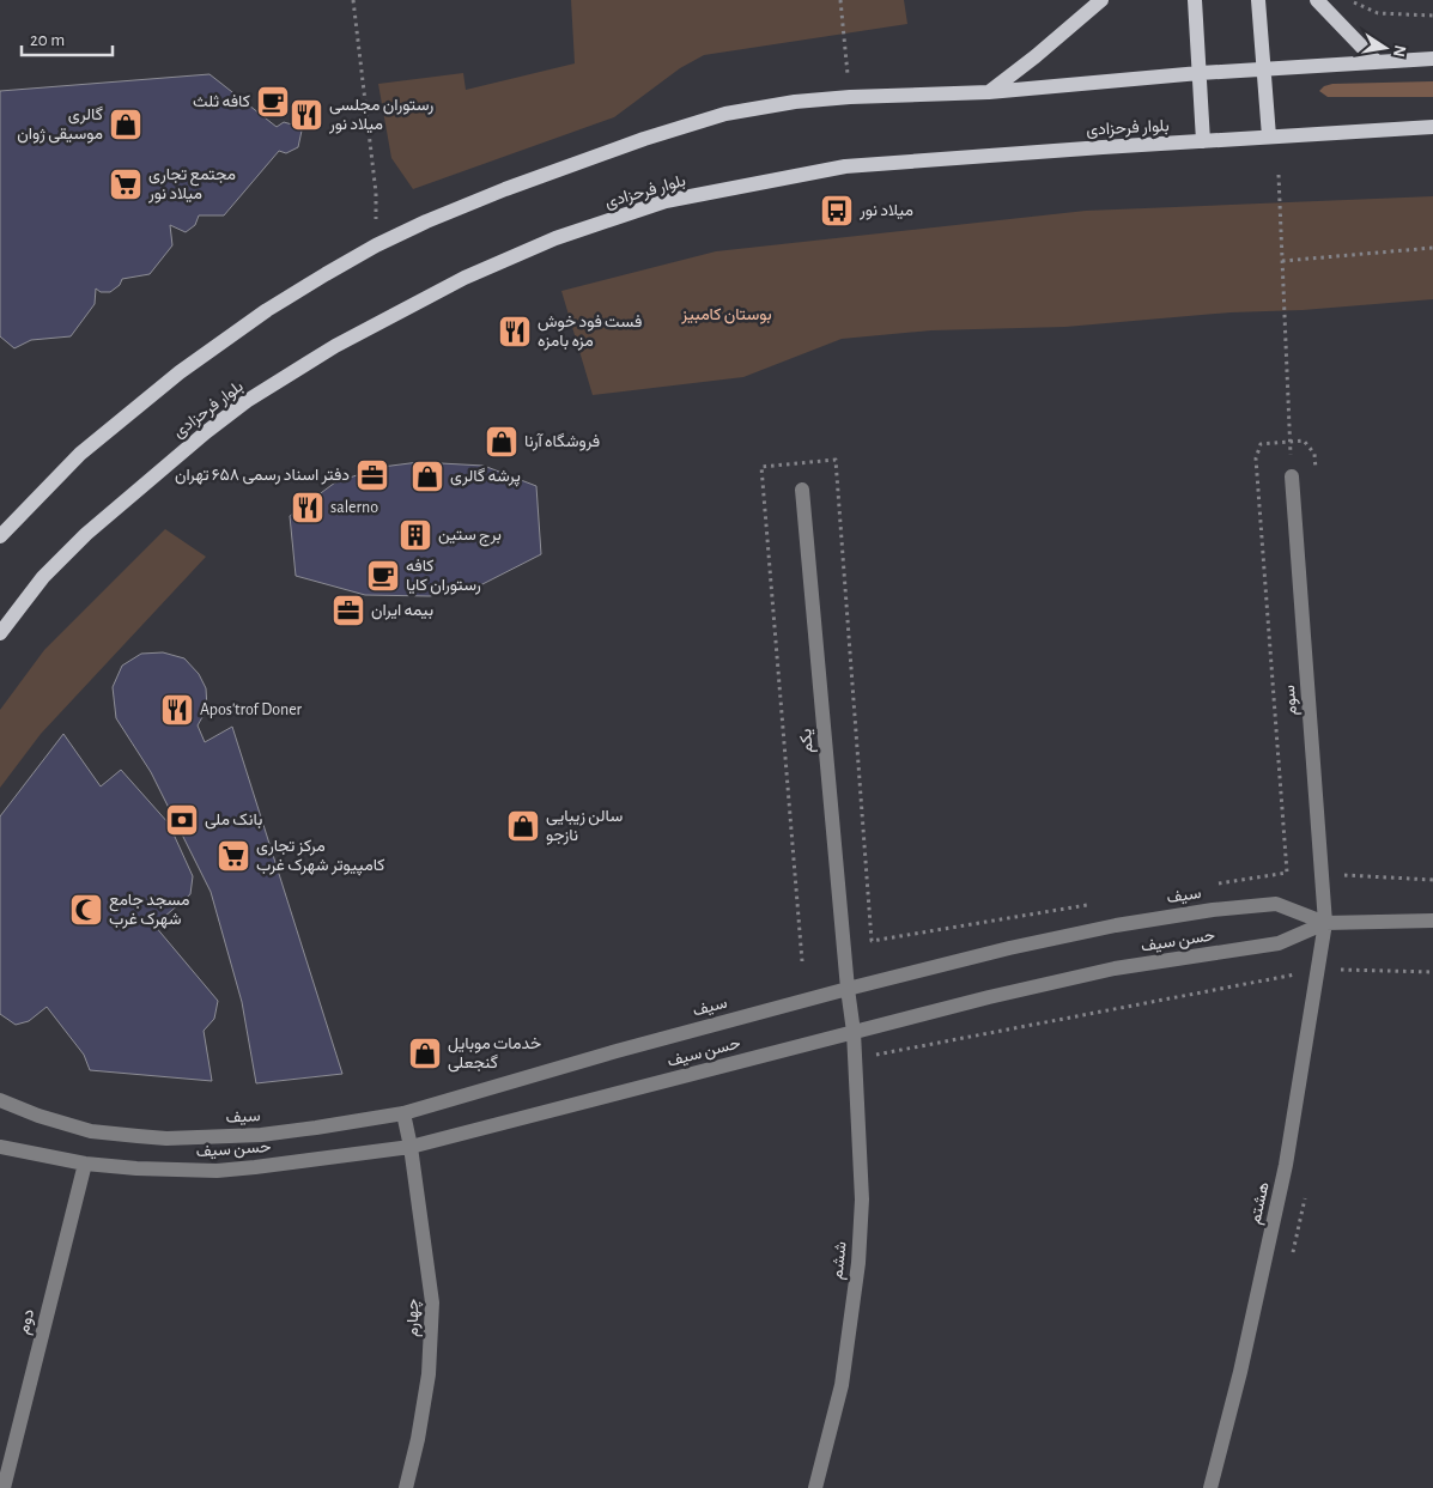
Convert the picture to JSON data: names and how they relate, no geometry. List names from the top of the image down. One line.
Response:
{"streets":{"main road":["بلوار فرحزادی"],"street":["سوم","یکم","سیف","حسن سیف","هشتم","ششم","چهارم","دوم"]},"crossings":[["سوم","سیف"],["سوم","حسن سیف"],["سوم","هشتم"],["یکم","سیف"],["یکم","حسن سیف"],["یکم","ششم"],["سیف","حسن سیف"],["سیف","هشتم"],["سیف","چهارم"],["حسن سیف","هشتم"],["حسن سیف","ششم"],["حسن سیف","چهارم"],["حسن سیف","دوم"]],"parks":["بوستان کامبیز"],"places":{"cafe":["كافه ثلث","كافه رستوران كايا"],"restaurant":["رستوران مجلسی میلاد نور","فست فود خوش مزه بامزه","salerno","Apos'trof Doner"],"shop":["گالری موسیقی ژوان","فروشگاه آرنا","پرشه گالری","سالن زیبایی نازجو","خدمات موبایل گنجعلی"],"supermarket":["مجتمع تجاری میلاد نور","مرکز تجاری کامپیوتر شهرک غرب"],"bus stop":["میلاد نور"],"office":["دفتر اسناد رسمی ۶۵۸ تهران","بیمه ایران"],"building":["برج ستین"],"bank":["بانک ملی"],"mosque":["مسجد جامع شهرک غرب"]},"scale_bar":"20 m","north":"right"}
